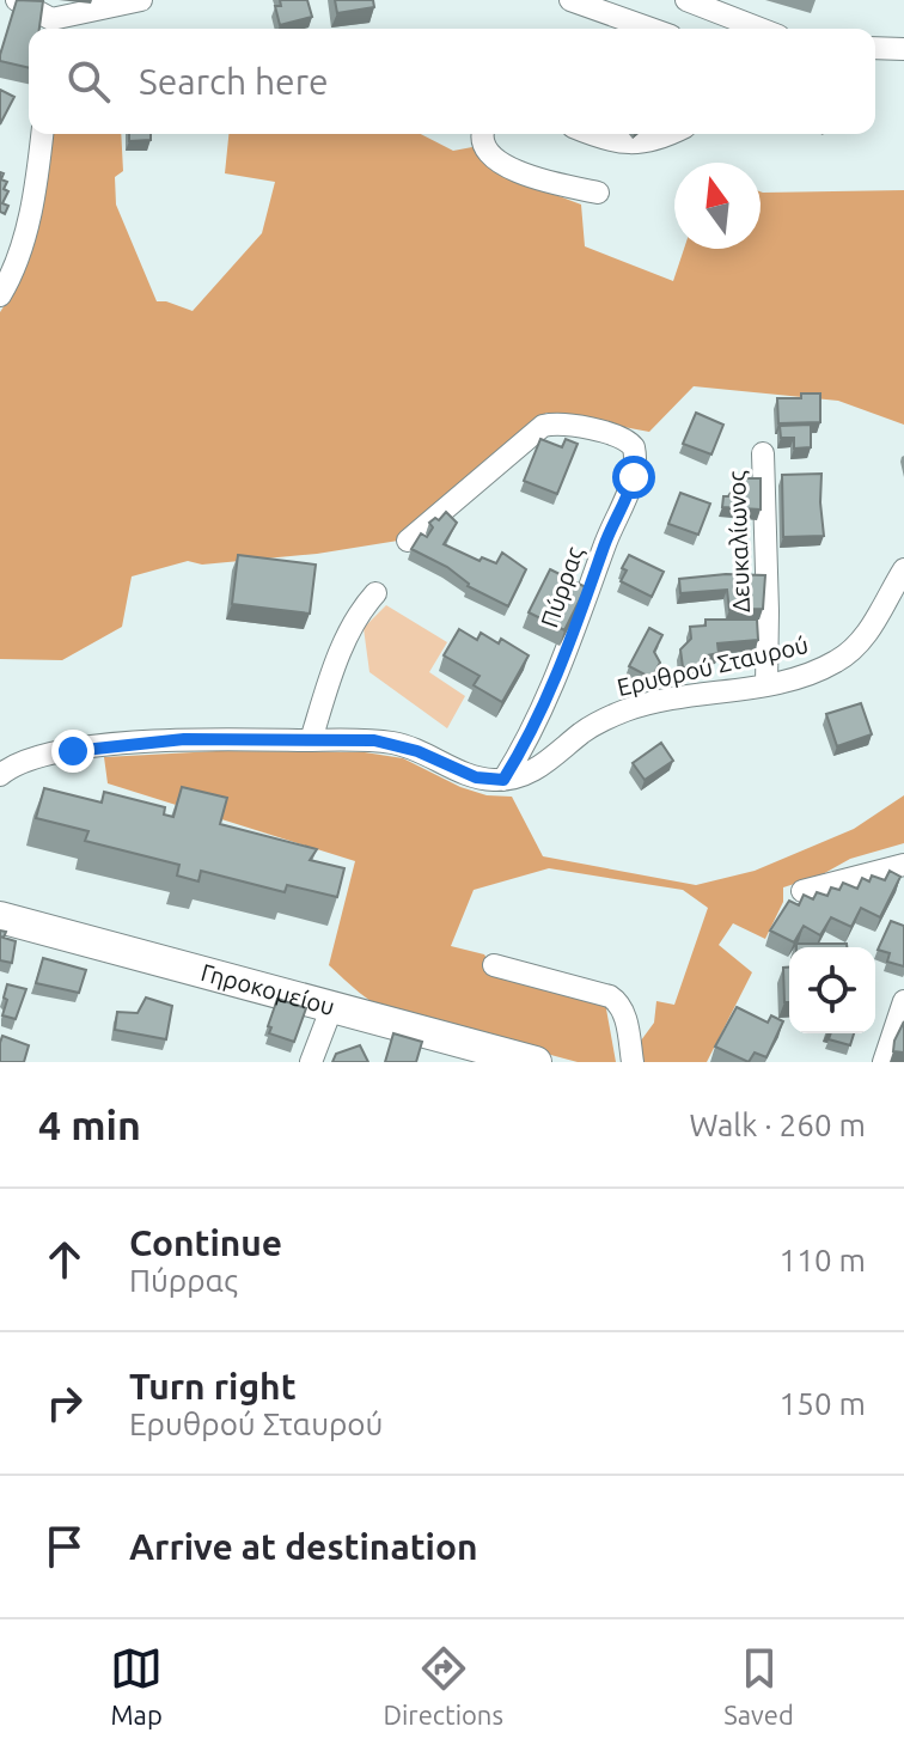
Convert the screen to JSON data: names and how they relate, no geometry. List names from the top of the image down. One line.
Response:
{"streets":{"main road":["Γηροκομείου"],"street":["Δευκαλίωνος","Πύρρας","Ερυθρού Σταυρού"]},"crossings":[["Δευκαλίωνος","Ερυθρού Σταυρού"],["Πύρρας","Ερυθρού Σταυρού"]],"north":"top","page":{"search":"Search here","heading":["4 min","Walk · 260 m"],"list":[["Continue","Πύρρας","110 m"],["Turn right","Ερυθρού Σταυρού","150 m"],"Arrive at destination"],"nav":["Map","Directions","Saved"]}}
